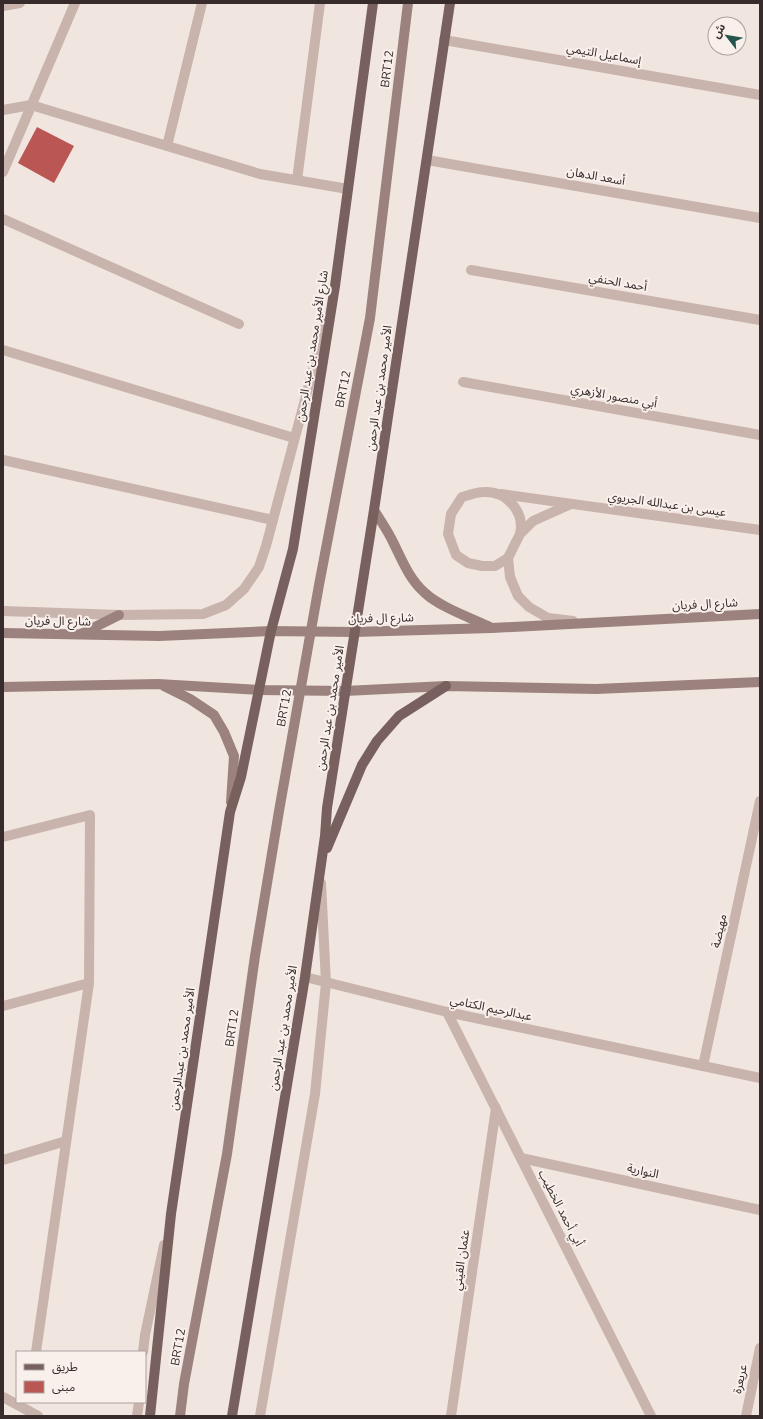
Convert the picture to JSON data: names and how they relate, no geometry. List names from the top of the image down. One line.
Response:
{"streets":{"main road":["BRT12","شارع الأمير محمد بن عبد الرحمن","الأمير محمد بن عبد الرحمن","شارع ال فريان","الأمير محمد بن عبدالرحمن"],"street":["إسماعيل التيمي","أسعد الدهان","أحمد الحنفي","أبي منصور الأزهري","عيسى بن عبدالله الجريوي","مهيضة","عبدالرحيم الكتامي","النوارية","أبي أحمد الخطيب","عثمان القيني","عريعرة"]},"crossings":[["إسماعيل التيمي","الأمير محمد بن عبد الرحمن"],["BRT12","شارع ال فريان"],["أسعد الدهان","الأمير محمد بن عبد الرحمن"],["شارع الأمير محمد بن عبد الرحمن","شارع ال فريان"],["شارع الأمير محمد بن عبد الرحمن","الأمير محمد بن عبدالرحمن"],["الأمير محمد بن عبد الرحمن","شارع ال فريان"],["مهيضة","عبدالرحيم الكتامي"],["عبدالرحيم الكتامي","أبي أحمد الخطيب"],["النوارية","أبي أحمد الخطيب"],["أبي أحمد الخطيب","عثمان القيني"]],"legend":["طريق","مبنى"],"north":"top left"}
